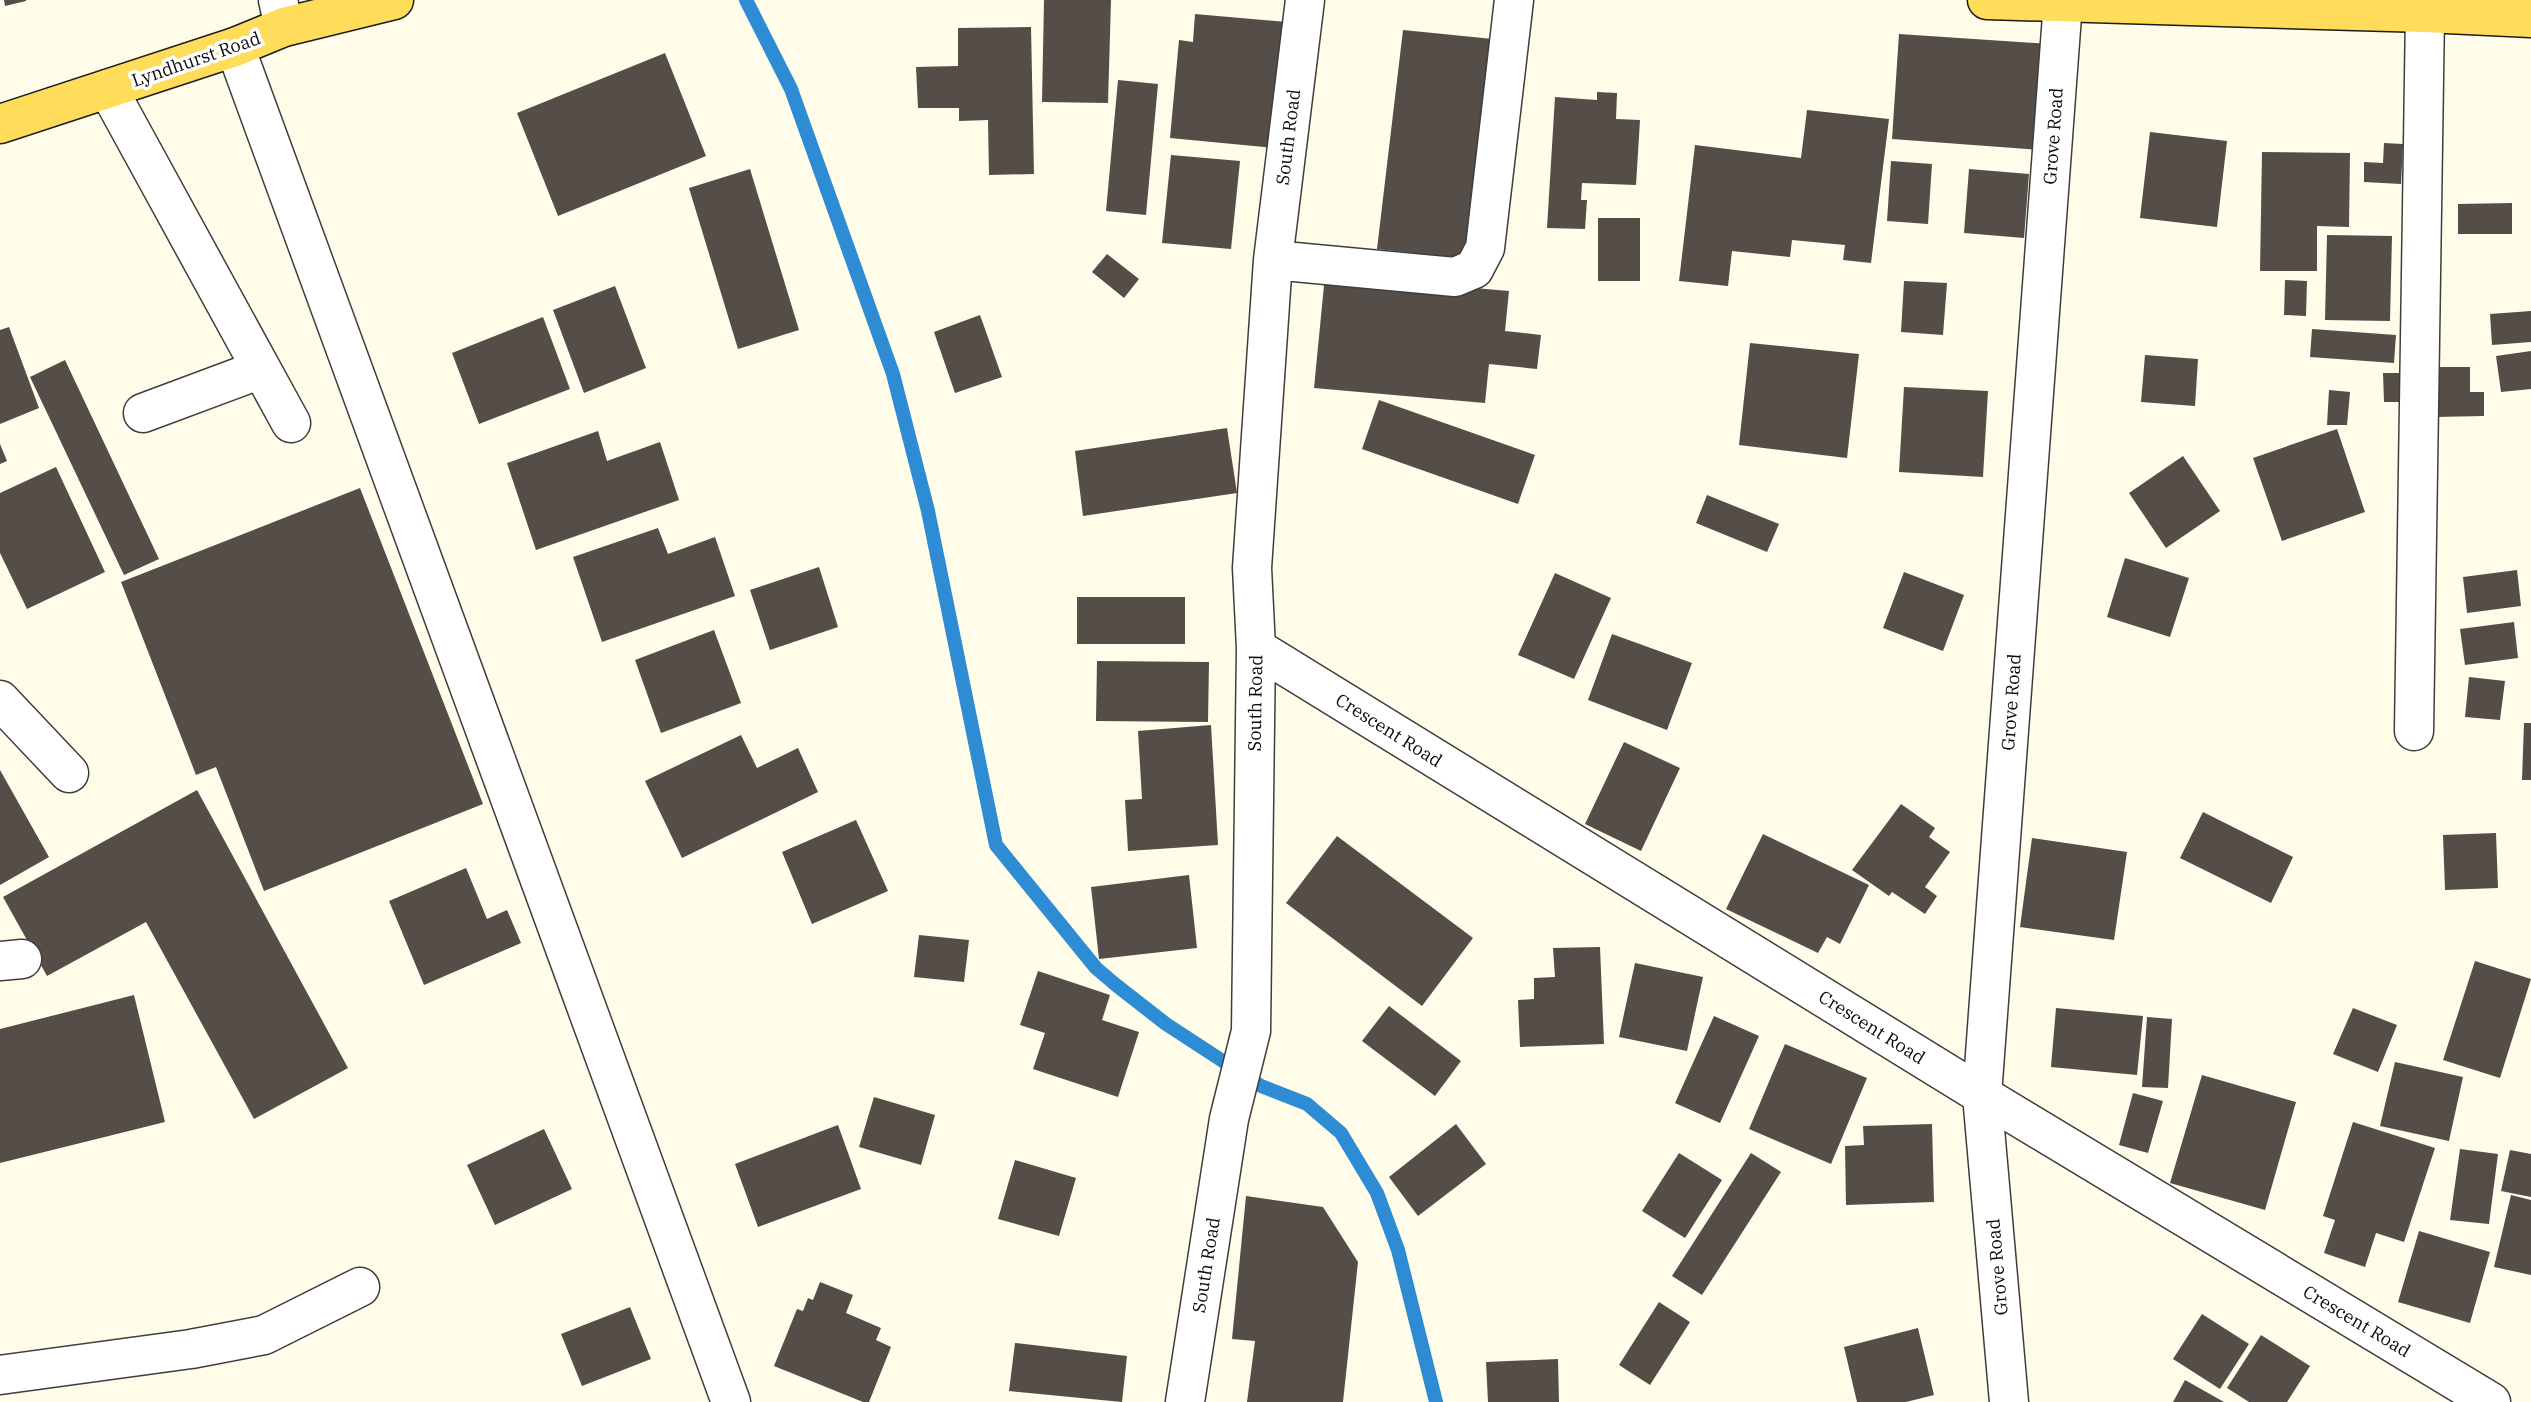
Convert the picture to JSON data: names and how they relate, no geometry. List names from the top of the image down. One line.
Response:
{"streets":{"main road":["Lyndhurst Road"],"street":["Grove Road","South Road","Crescent Road"]},"crossings":[["Grove Road","Crescent Road"],["South Road","Crescent Road"]]}
